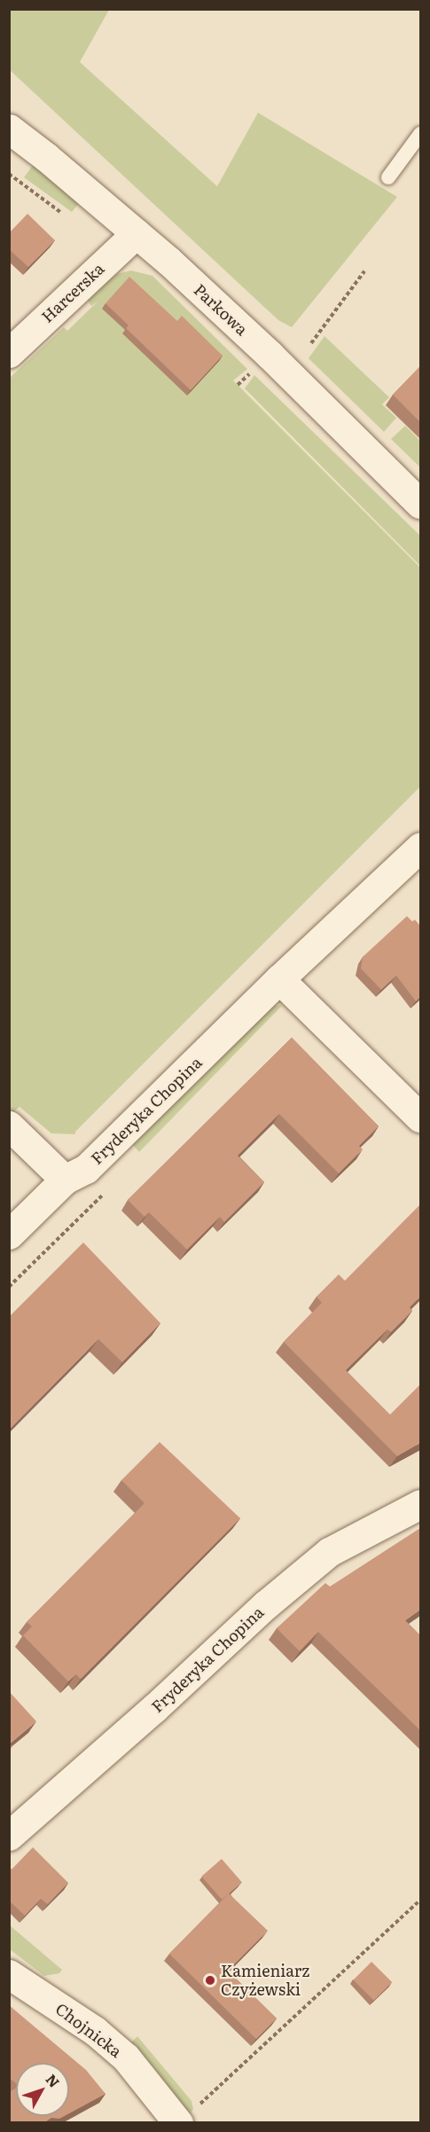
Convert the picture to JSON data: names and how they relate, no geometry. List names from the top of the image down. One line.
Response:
{"streets":{"street":["Harcerska","Parkowa","Fryderyka Chopina","Chojnicka"]},"crossings":[["Harcerska","Parkowa"]],"places":["Kamieniarz Czyżewski"],"north":"top right"}
